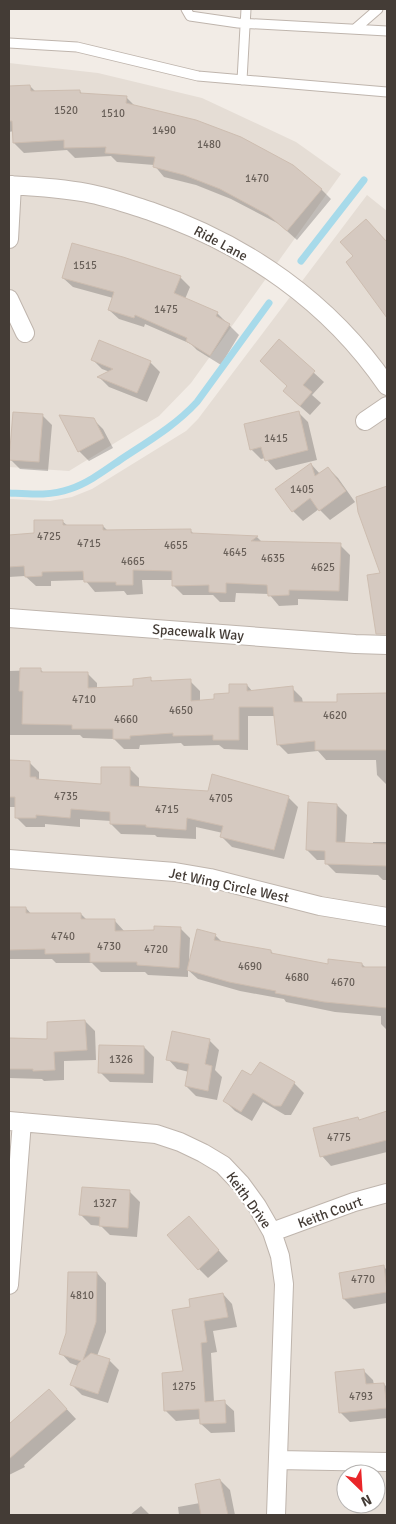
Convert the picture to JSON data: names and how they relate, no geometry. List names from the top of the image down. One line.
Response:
{"streets":{"street":["Ride Lane","Spacewalk Way","Jet Wing Circle West","Keith Drive","Keith Court"]},"crossings":[["Keith Drive","Keith Court"]],"house_numbers":["1520","1510","1490","1480","1470","1515","1475","1415","1405","4725","4715","4655","4645","4635","4665","4625","4710","4650","4620","4660","4735","4705","4715","4740","4730","4720","4690","4680","4670","1326","4775","1327","4770","4810","1275","4793"],"north":"bottom right"}
